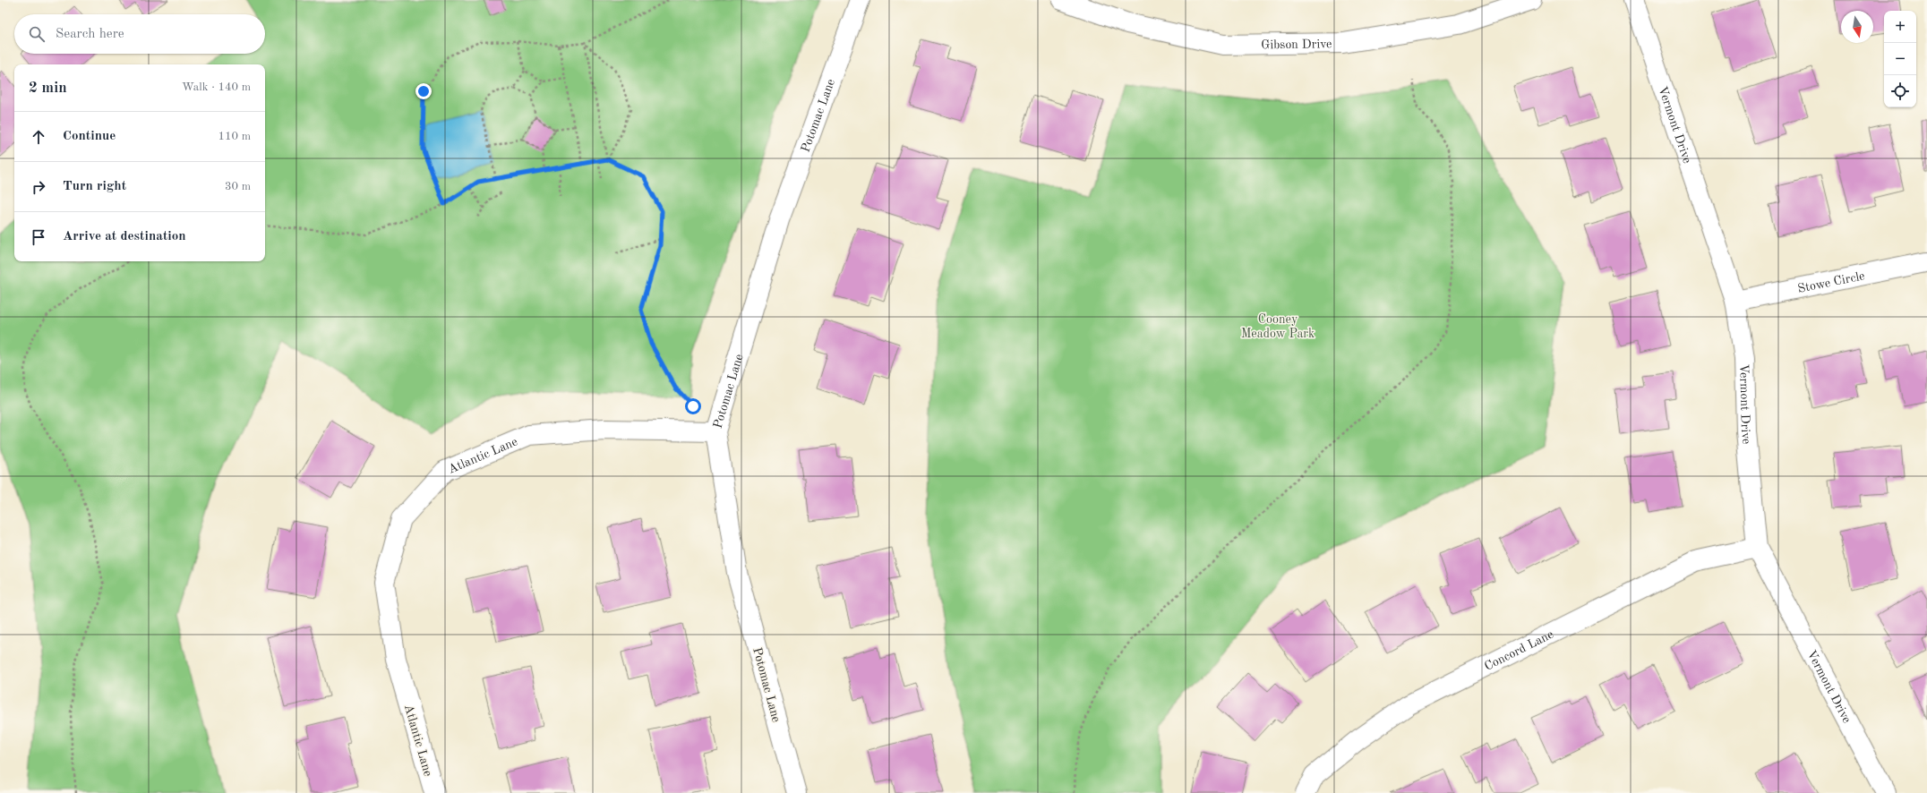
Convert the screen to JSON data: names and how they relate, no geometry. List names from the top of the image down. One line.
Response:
{"streets":{"street":["Gibson Drive","Potomac Lane","Vermont Drive","Stowe Circle","Atlantic Lane","Concord Lane"]},"crossings":[["Potomac Lane","Atlantic Lane"],["Vermont Drive","Stowe Circle"],["Vermont Drive","Concord Lane"]],"parks":["Cooney Meadow Park"],"north":"bottom","page":{"map_buttons":["+","−"],"search":"Search here","heading":["2 min","Walk · 140 m"],"list":[["Continue","110 m"],["Turn right","30 m"],"Arrive at destination"]}}
